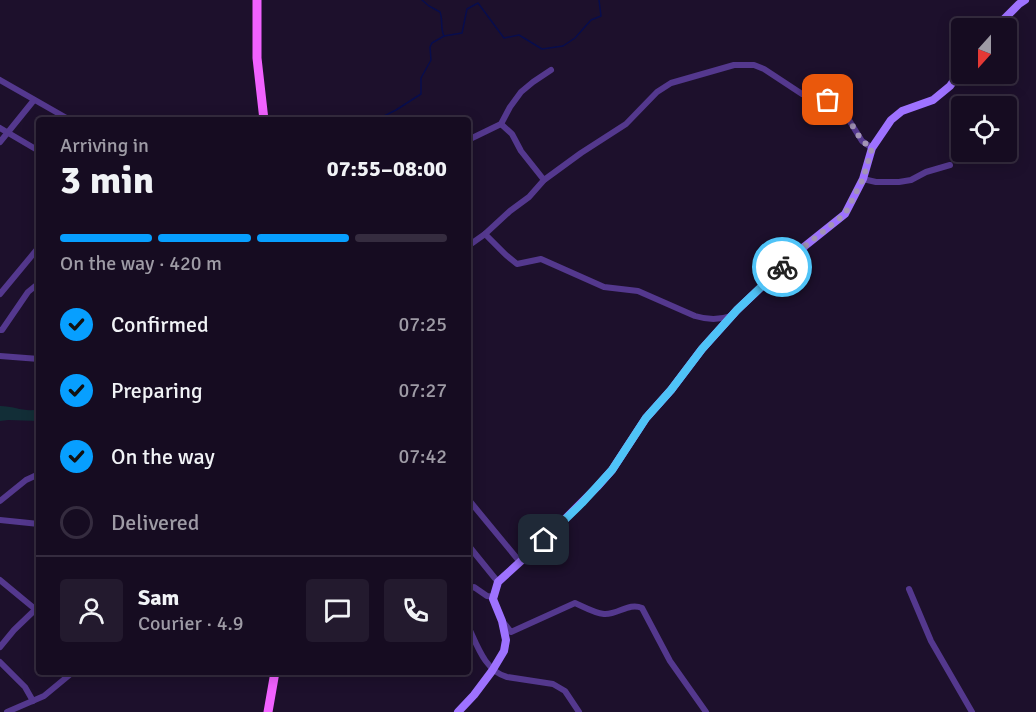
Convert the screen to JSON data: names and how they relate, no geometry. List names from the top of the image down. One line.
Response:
{"north":"bottom","page":{"heading":["3 min","Arriving in","07:55–08:00"],"panel":["Sam","Courier · 4.9"],"bar":"On the way · 420 m","list":[["Confirmed","07:25"],["Preparing","07:27"],["On the way","07:42"],"Delivered"]}}
